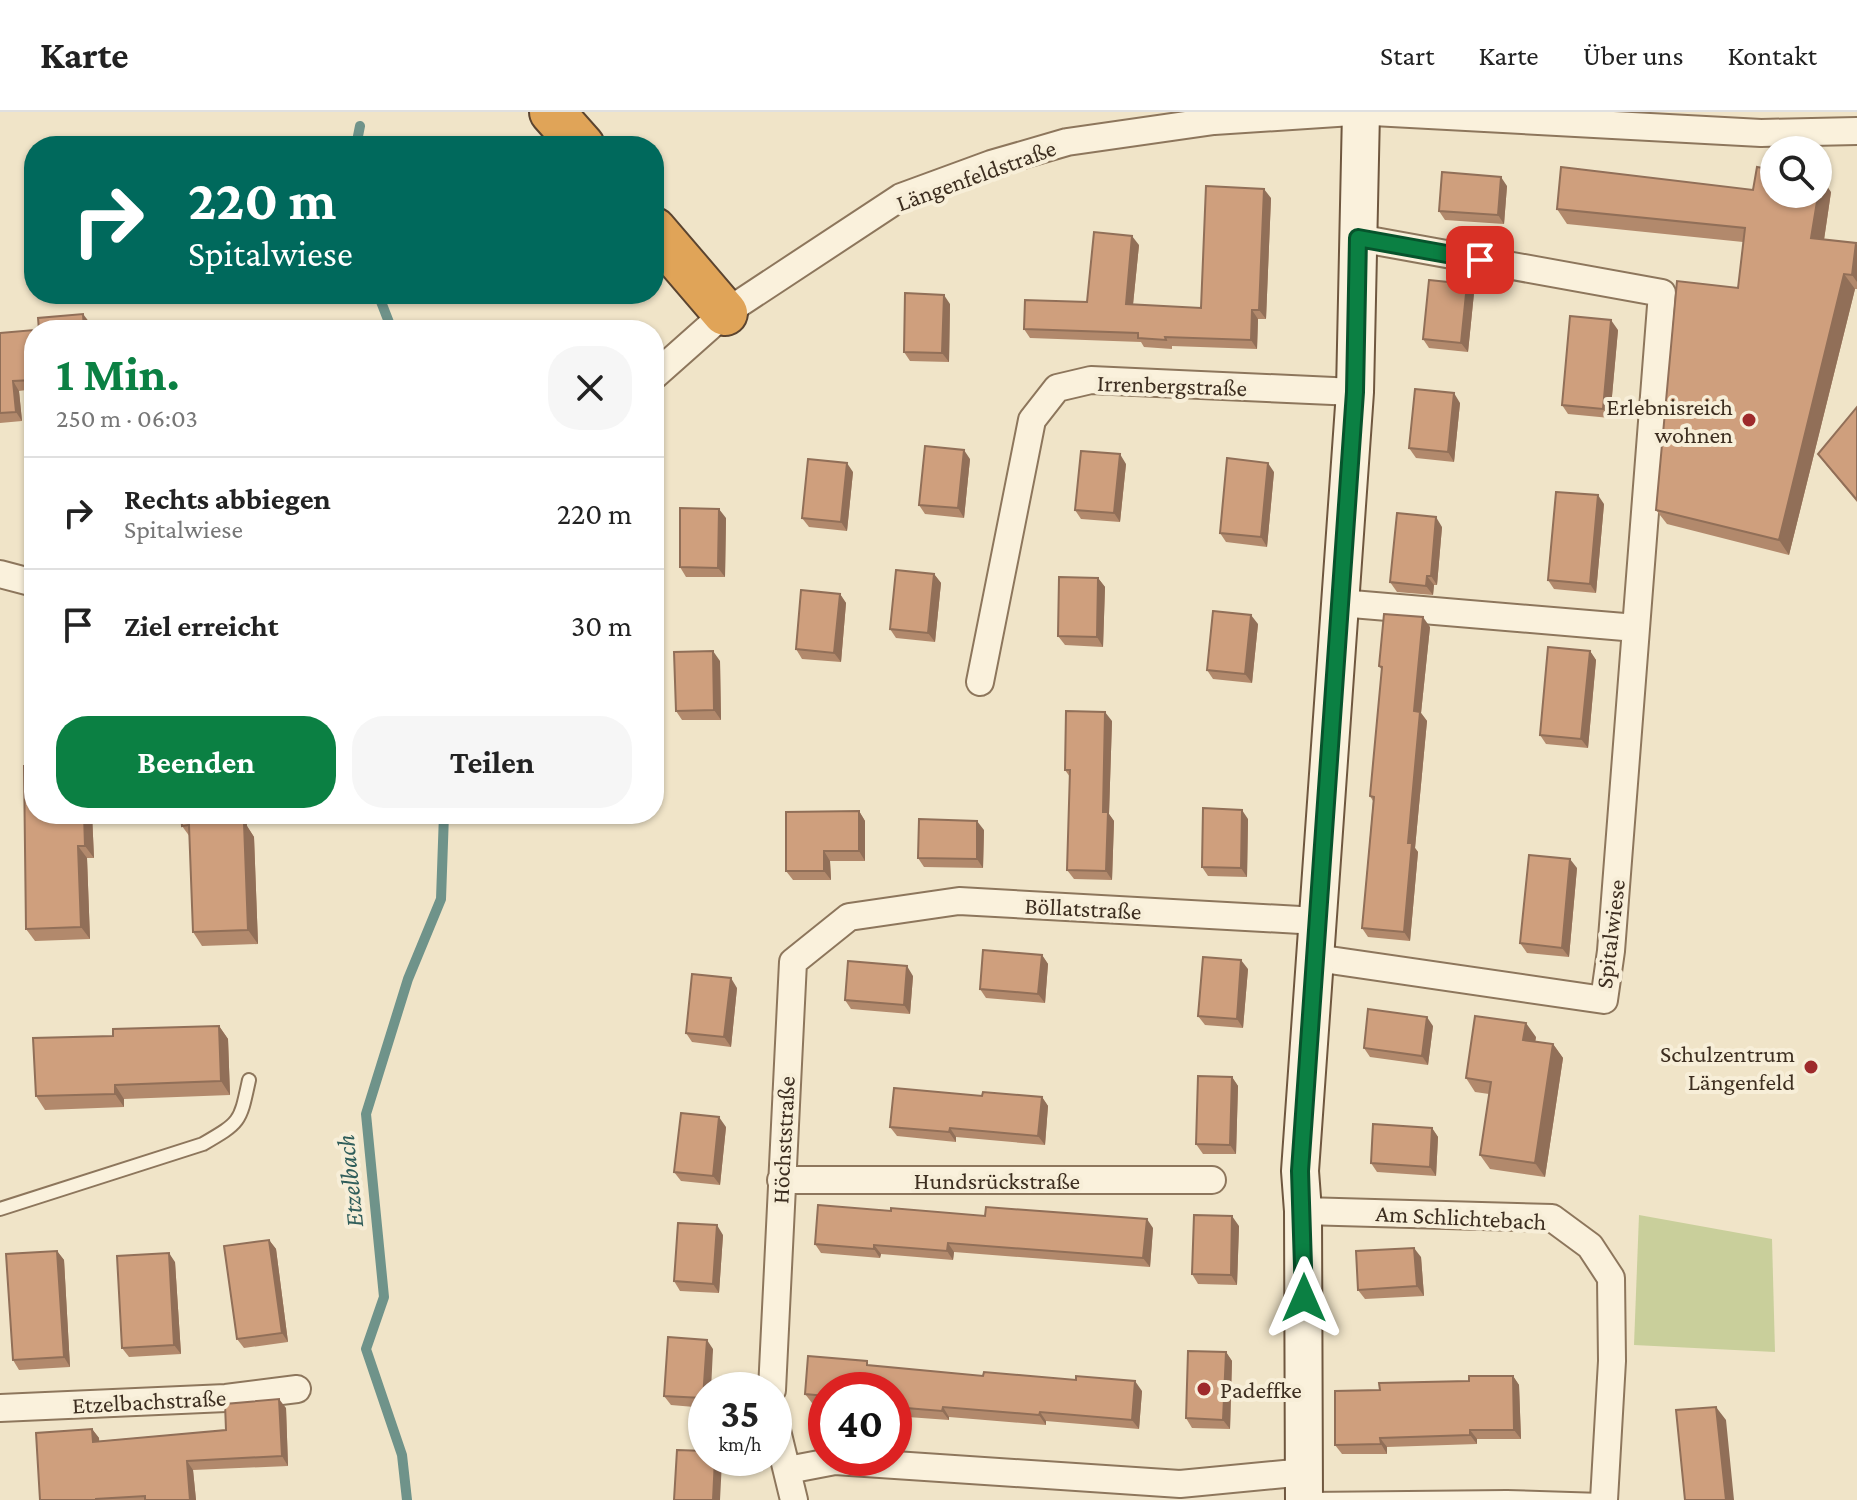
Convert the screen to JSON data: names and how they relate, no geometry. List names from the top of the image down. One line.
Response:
{"streets":{"street":["Längenfeldstraße","Irrenbergstraße","Böllatstraße","Spitalwiese","Höchststraße","Hundsrückstraße","Am Schlichtebach","Etzelbachstraße"]},"crossings":[["Böllatstraße","Höchststraße"],["Höchststraße","Hundsrückstraße"]],"water":["Etzelbach"],"places":["Erlebnisreich wohnen","Schulzentrum Längenfeld","Padeffke"],"page":{"header":"Karte","nav":["Start","Karte","Über uns","Kontakt"],"turn":["220 m","Spitalwiese"],"heading":["1 Min.","250 m · 06:03"],"list":[{"name":"Rechts abbiegen","note":"Spitalwiese","value":"220 m"},{"name":"Ziel erreicht","value":"30 m"}],"buttons":["Beenden","Teilen"],"speed":"35 km/h","limit":"40"}}
